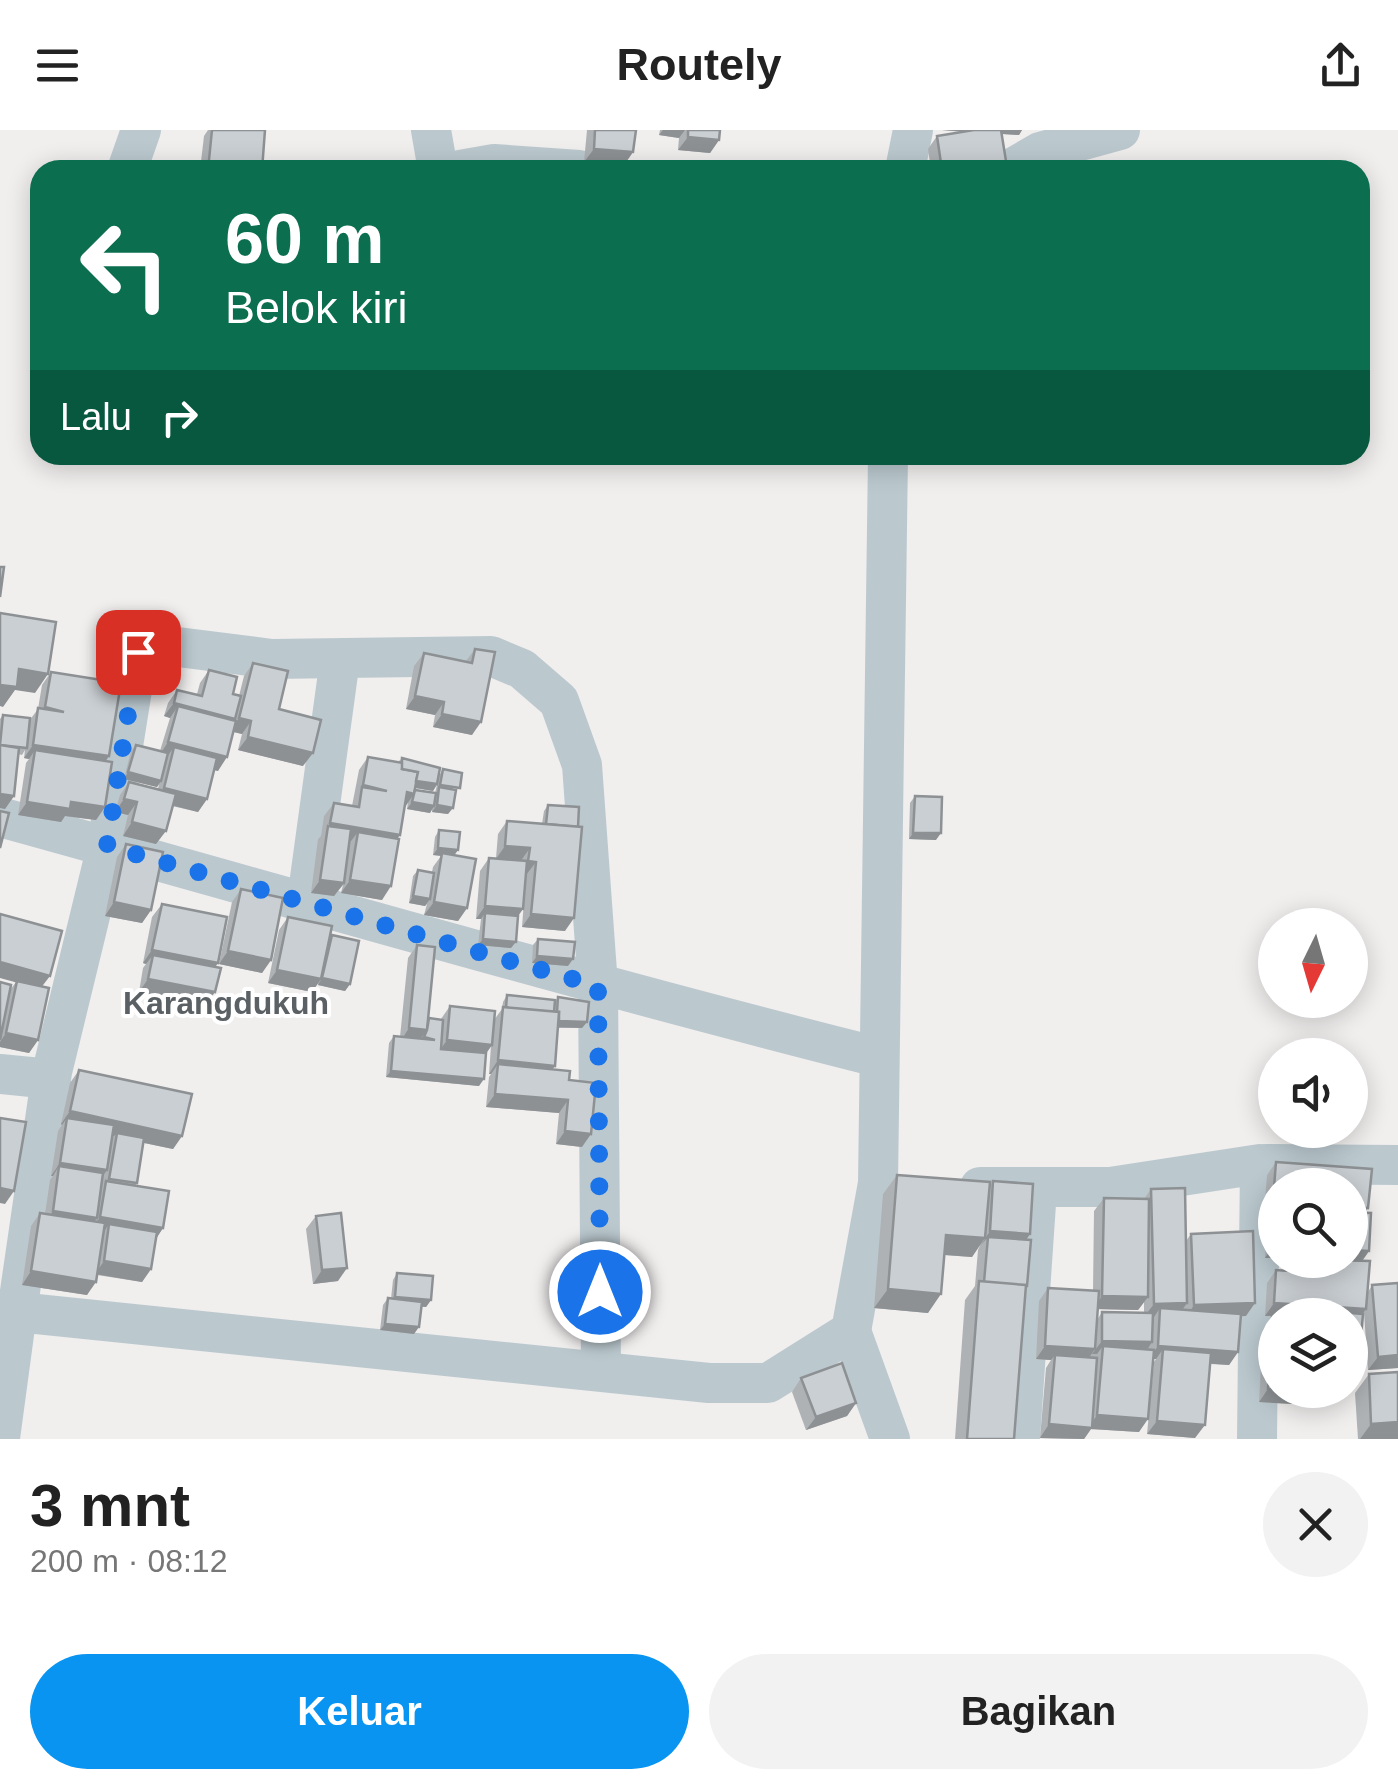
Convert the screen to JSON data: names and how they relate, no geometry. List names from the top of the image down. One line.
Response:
{"districts":["Karangdukuh"],"north":"bottom","page":{"header":"Routely","turn":["60 m","Belok kiri"],"then":"Lalu","heading":["3 mnt","200 m · 08:12"],"buttons":["Keluar","Bagikan"]}}
